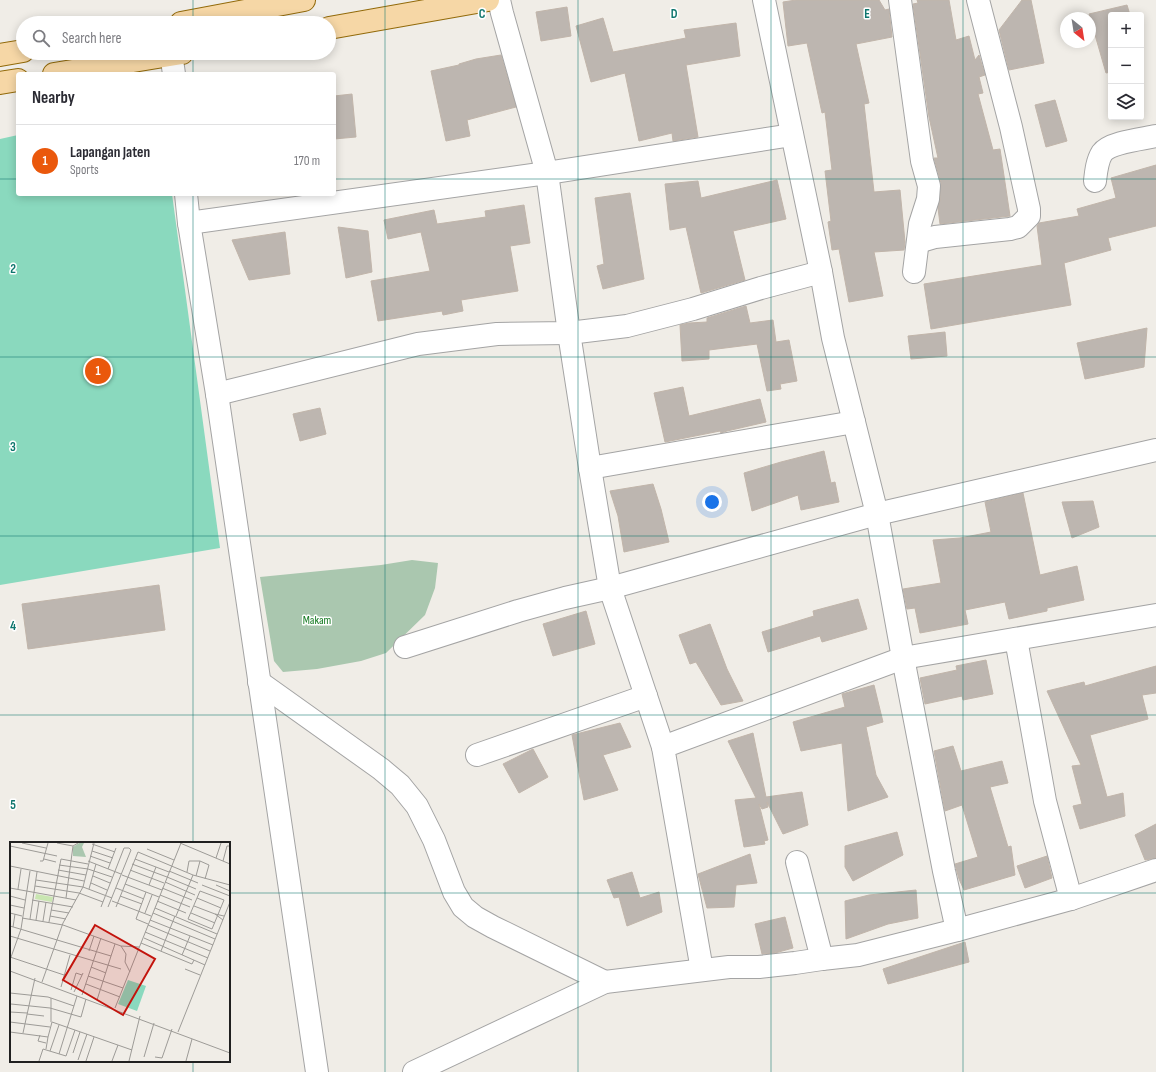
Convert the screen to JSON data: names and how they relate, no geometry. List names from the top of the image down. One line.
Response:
{"parks":["Makam"],"north":"bottom right","page":{"map_buttons":["+","−"],"search":"Search here","heading":"Nearby","list":[{"mark":"1","name":"Lapangan Jaten","note":"Sports","value":"170 m"}],"pins":"1"},"grid":{"columns":["C","D","E"],"rows":["2","3","4","5"]}}
